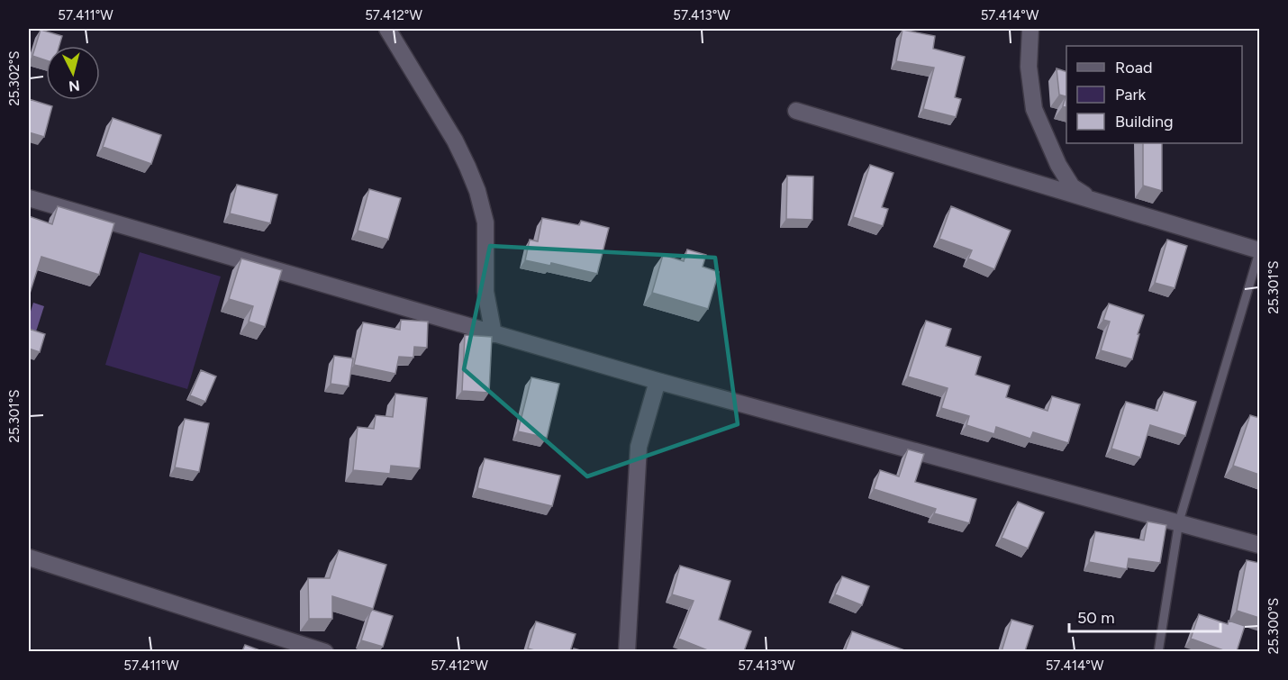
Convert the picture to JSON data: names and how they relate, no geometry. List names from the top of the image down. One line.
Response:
{"legend":["Road","Park","Building"],"scale_bar":"50 m","north":"bottom","coordinates":["57.411°W","57.412°W","57.413°W","57.414°W","25.302°S","25.301°S","25.300°S"]}
